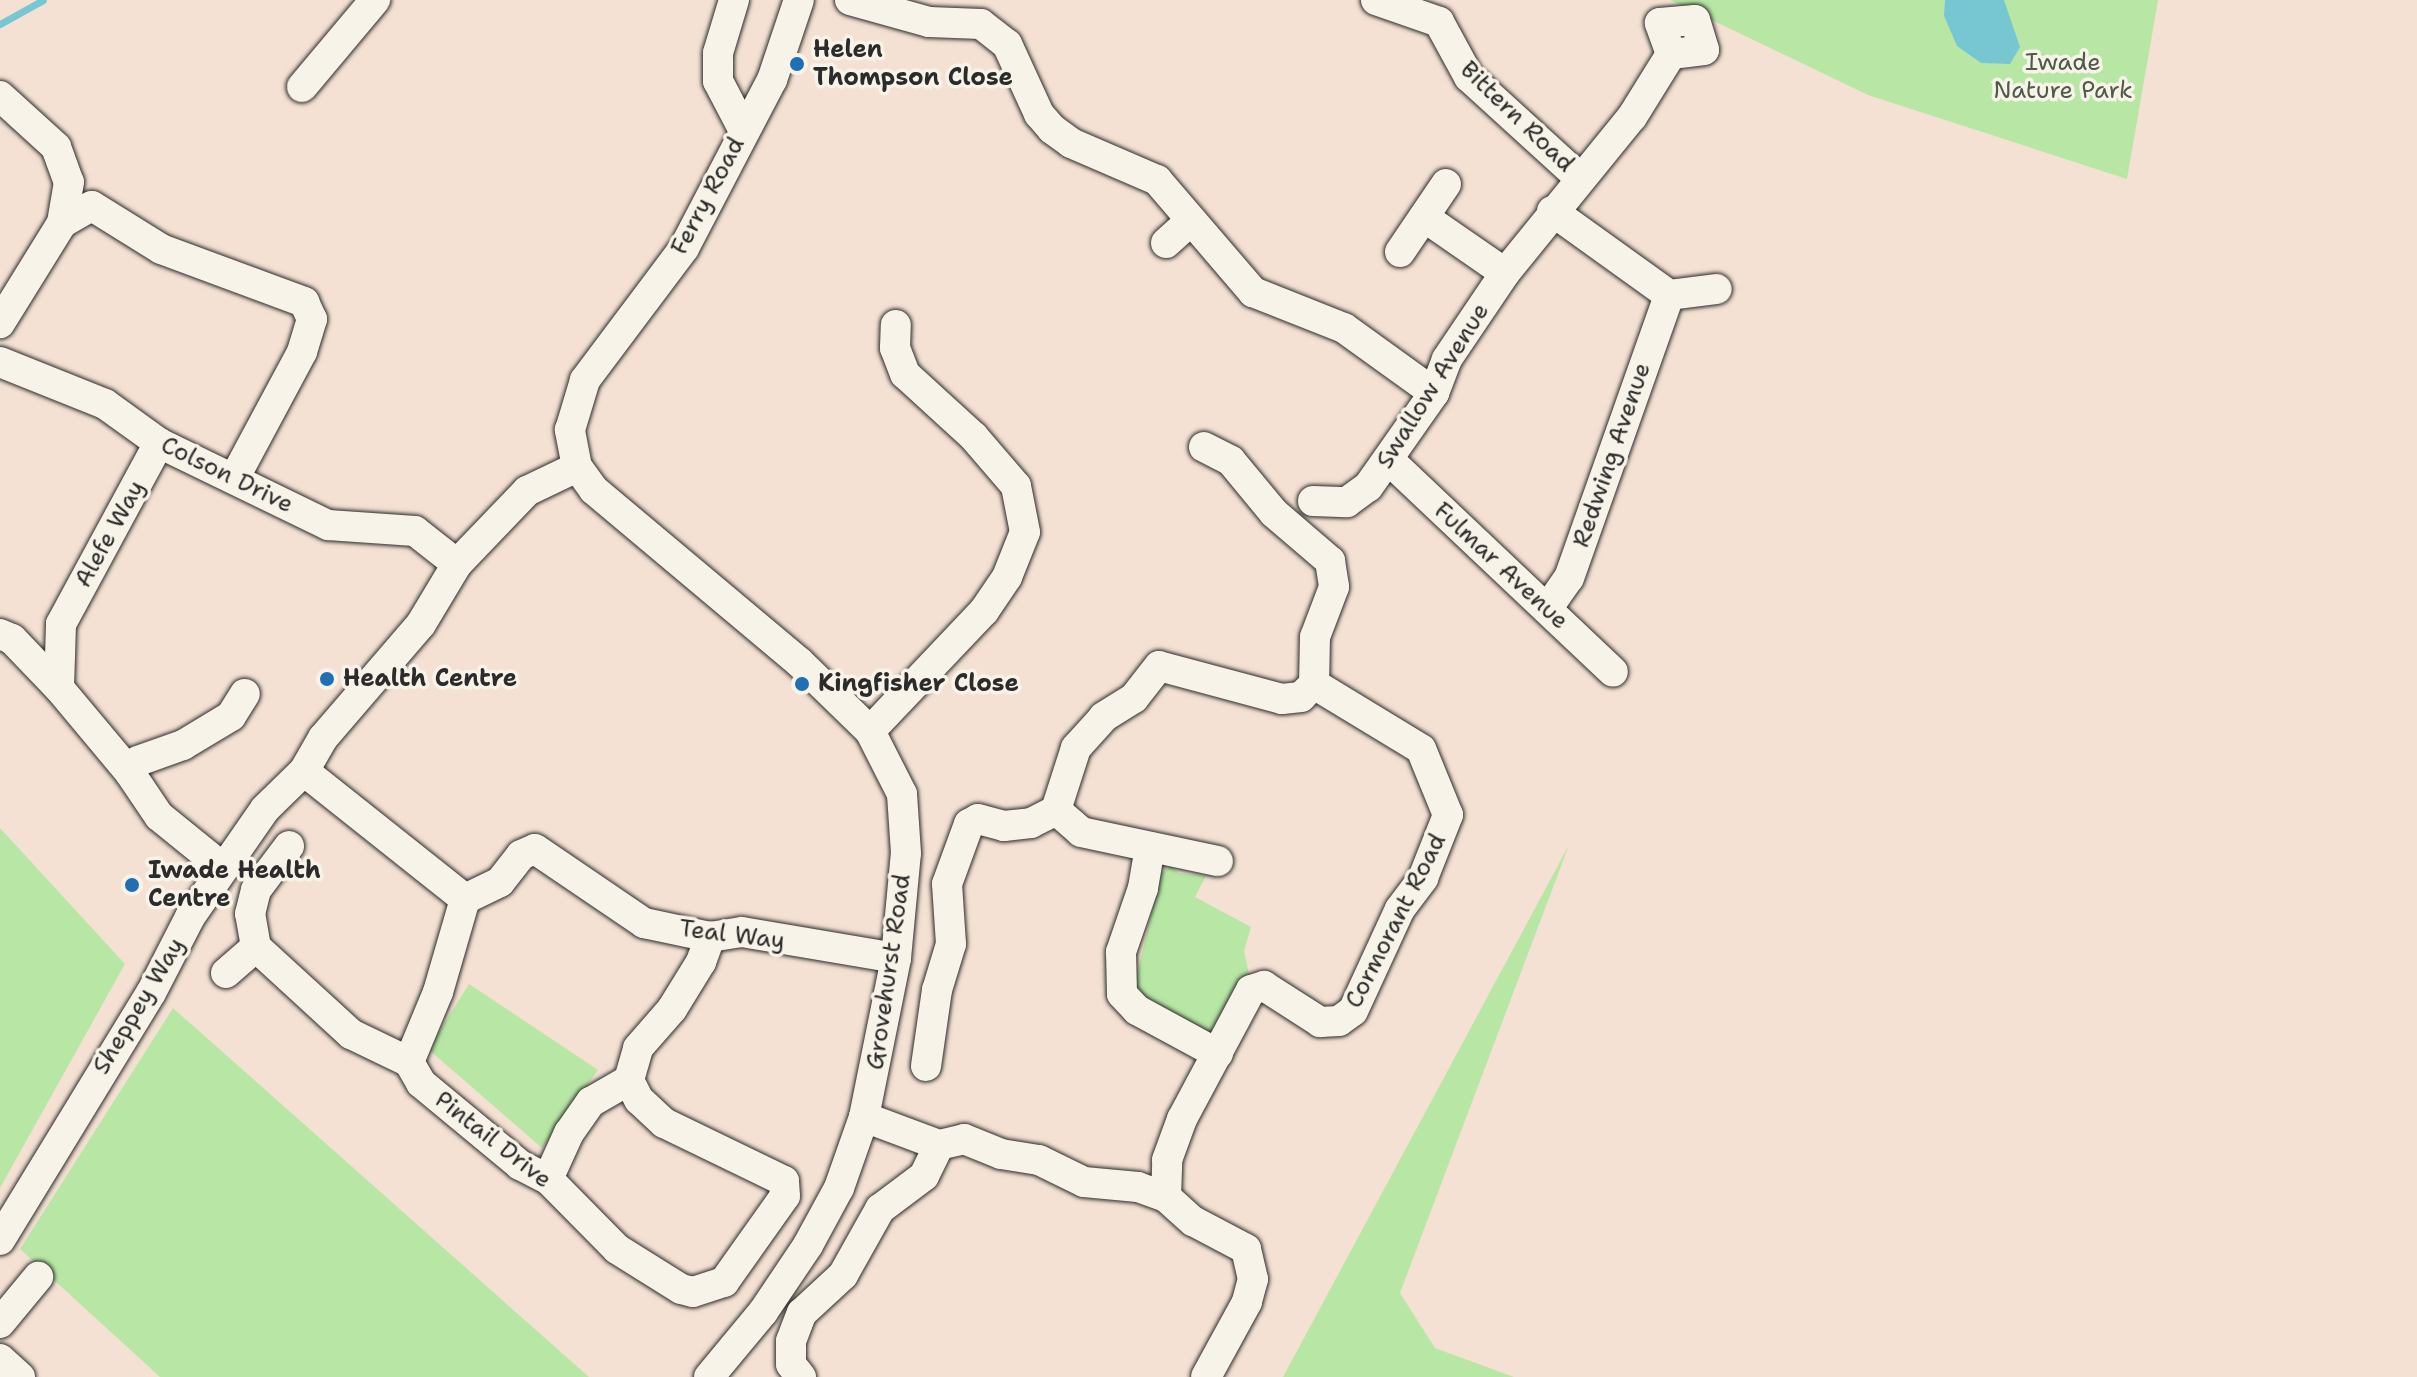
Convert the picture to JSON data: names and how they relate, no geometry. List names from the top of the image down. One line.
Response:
{"streets":{"street":["Bittern Road","Ferry Road","Swallow Avenue","Redwing Avenue","Colson Drive","Alefe Way","Fulmar Avenue","Cormorant Road","Teal Way","Grovehurst Road","Sheppey Way","Pintail Drive"]},"crossings":[["Bittern Road","Swallow Avenue"],["Ferry Road","Grovehurst Road"],["Ferry Road","Sheppey Way"],["Swallow Avenue","Fulmar Avenue"],["Redwing Avenue","Fulmar Avenue"],["Colson Drive","Alefe Way"],["Colson Drive","Sheppey Way"],["Teal Way","Grovehurst Road"],["Grovehurst Road","Sheppey Way"]],"parks":["Iwade Nature Park"],"places":["Helen Thompson Close","Health Centre","Kingfisher Close","Iwade Health Centre"]}
